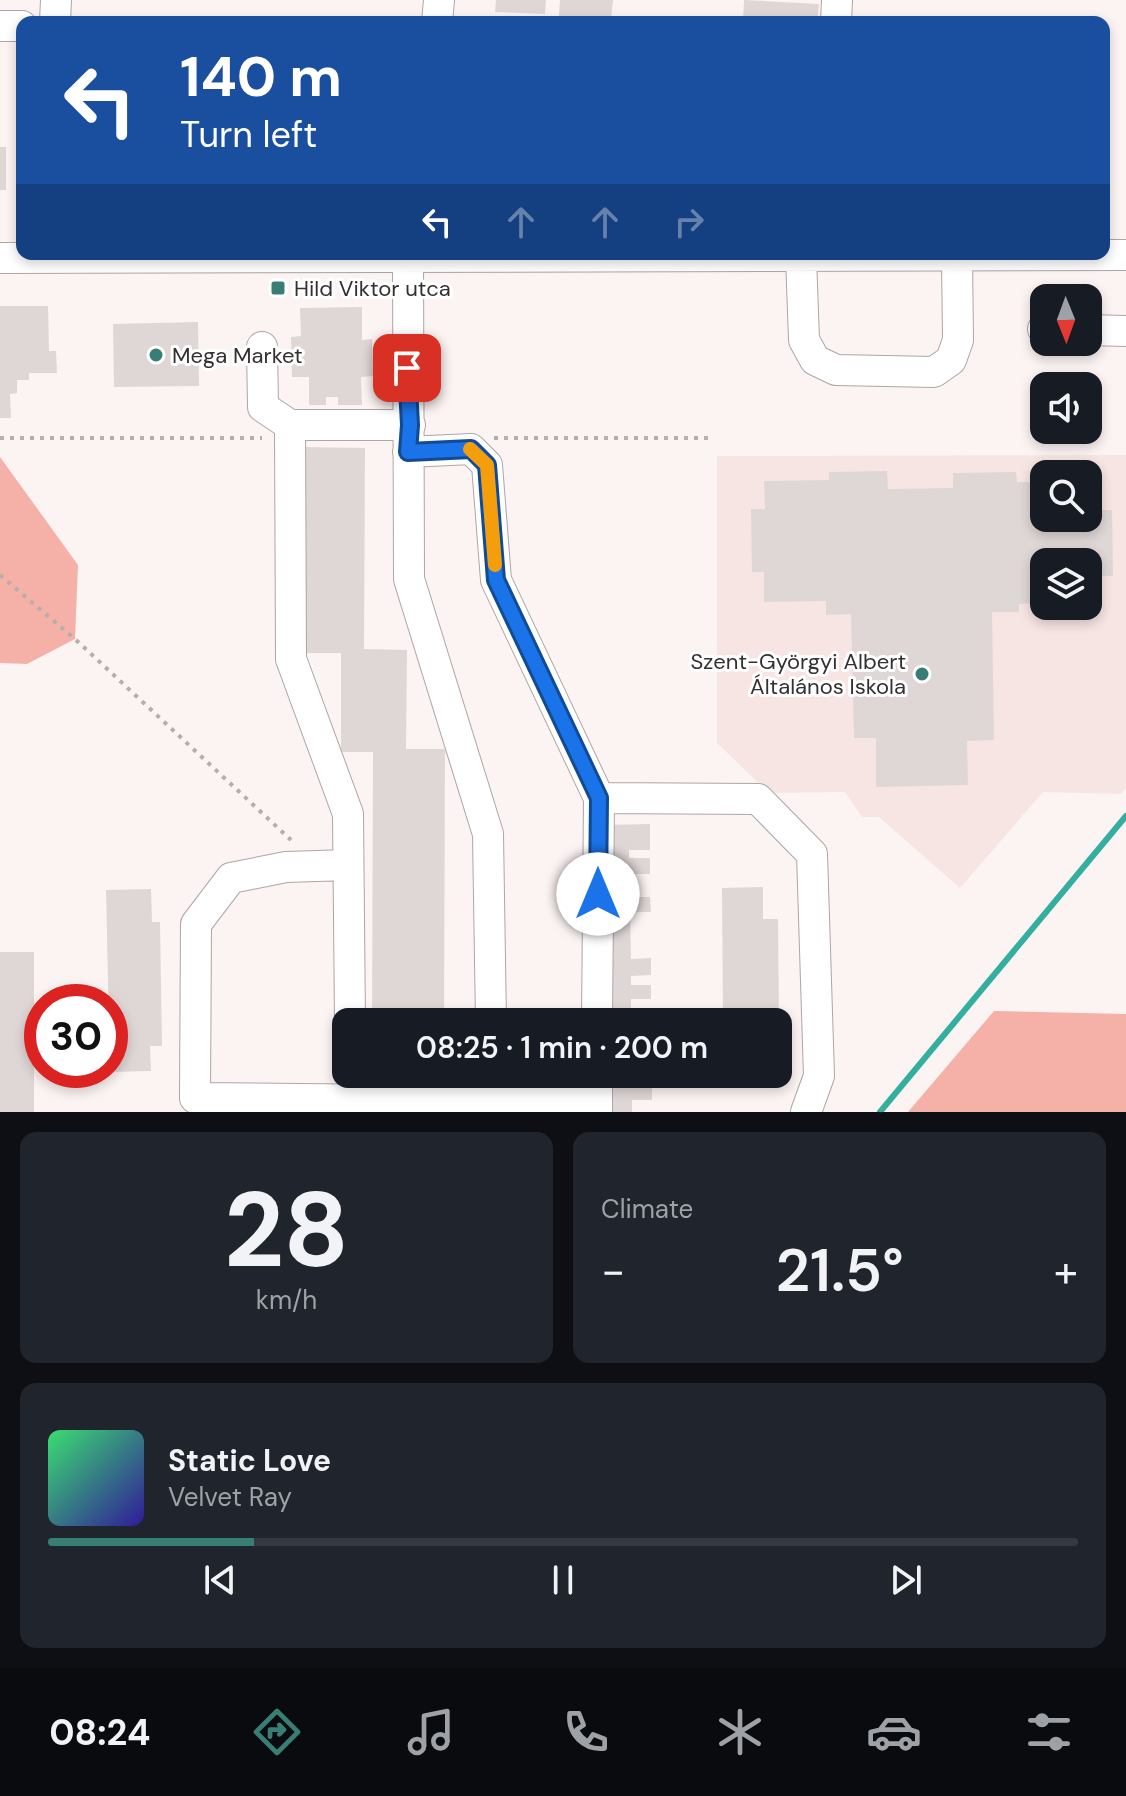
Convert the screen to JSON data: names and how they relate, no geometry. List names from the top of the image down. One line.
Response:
{"places":{"transit":["Hild Viktor utca"],"other":["Mega Market","Szent-Györgyi Albert Általános Iskola"]},"north":"bottom","page":{"turn":["140 m","Turn left"],"limit":"30","trip":"08:25 · 1 min · 200 m","tile":[["28","km/h"],"Climate"],"heat":["−","21.5°","+"],"song":["Static Love","Velvet Ray"],"tabs":"08:24"}}
